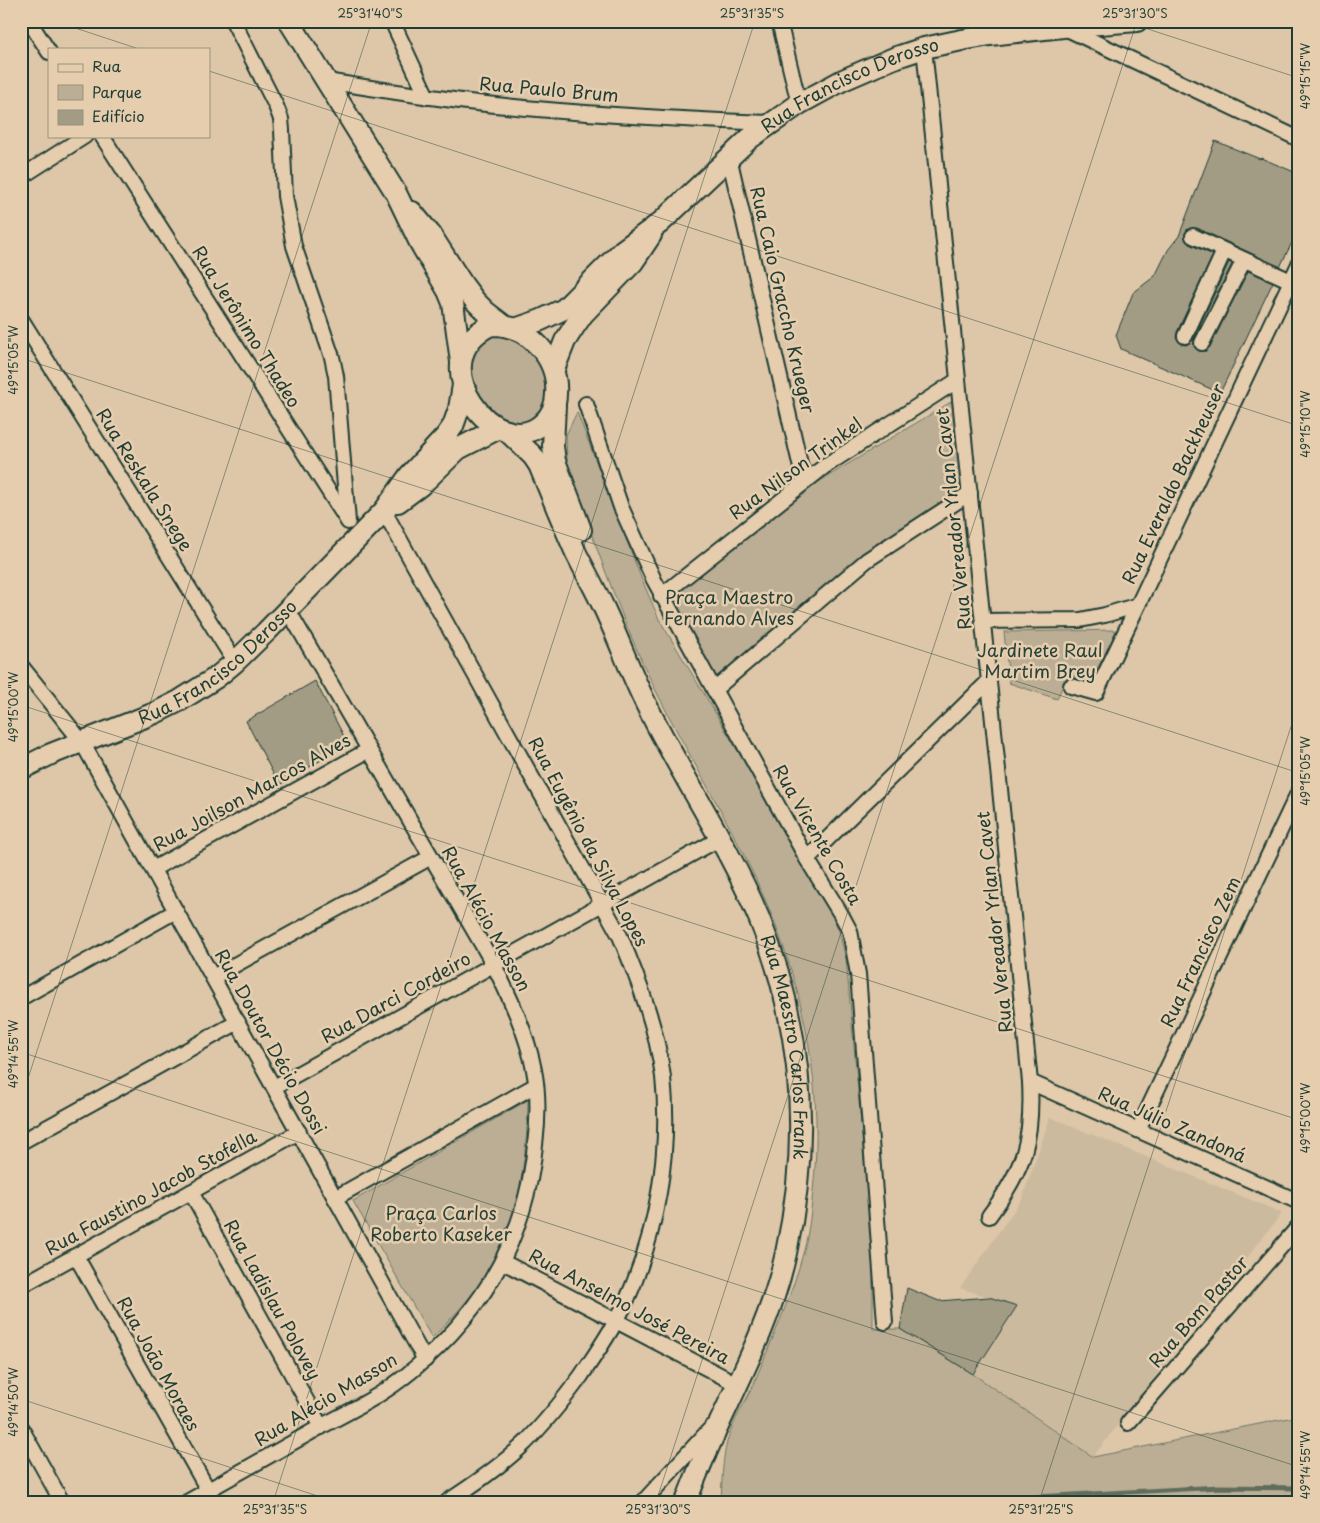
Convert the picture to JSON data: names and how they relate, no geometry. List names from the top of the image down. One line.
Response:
{"streets":{"main road":["Rua Francisco Derosso","Rua Maestro Carlos Frank"],"street":["Rua Paulo Brum","Rua Caio Graccho Krueger","Rua Jerônimo Thadeo","Rua Nilson Trinkel","Rua Reskala Snege","Rua Everaldo Backheuser","Rua Vereador Yrlan Cavet","Rua Joilson Marcos Alves","Rua Vicente Costa","Rua Eugênio da Silva Lopes","Rua Alécio Masson","Rua Francisco Zem","Rua Darci Cordeiro","Rua Doutor Décio Dossi","Rua Júlio Zandoná","Rua Faustino Jacob Stofella","Rua Ladislau Polovey","Rua Anselmo José Pereira","Rua Bom Pastor","Rua João Moraes"]},"crossings":[["Rua Francisco Derosso","Rua Paulo Brum"],["Rua Francisco Derosso","Rua Caio Graccho Krueger"],["Rua Francisco Derosso","Rua Jerônimo Thadeo"],["Rua Francisco Derosso","Rua Reskala Snege"],["Rua Francisco Derosso","Rua Vereador Yrlan Cavet"],["Rua Francisco Derosso","Rua Eugênio da Silva Lopes"],["Rua Francisco Derosso","Rua Alécio Masson"],["Rua Francisco Derosso","Rua Doutor Décio Dossi"],["Rua Francisco Derosso","Rua Maestro Carlos Frank"],["Rua Caio Graccho Krueger","Rua Nilson Trinkel"],["Rua Nilson Trinkel","Rua Vereador Yrlan Cavet"],["Rua Nilson Trinkel","Rua Vicente Costa"],["Rua Everaldo Backheuser","Rua Vereador Yrlan Cavet"],["Rua Vereador Yrlan Cavet","Rua Júlio Zandoná"],["Rua Joilson Marcos Alves","Rua Alécio Masson"],["Rua Joilson Marcos Alves","Rua Doutor Décio Dossi"],["Rua Eugênio da Silva Lopes","Rua Darci Cordeiro"],["Rua Eugênio da Silva Lopes","Rua Anselmo José Pereira"],["Rua Alécio Masson","Rua Darci Cordeiro"],["Rua Alécio Masson","Rua Doutor Décio Dossi"],["Rua Alécio Masson","Rua Ladislau Polovey"],["Rua Alécio Masson","Rua Anselmo José Pereira"],["Rua Alécio Masson","Rua João Moraes"],["Rua Francisco Zem","Rua Júlio Zandoná"],["Rua Darci Cordeiro","Rua Doutor Décio Dossi"],["Rua Darci Cordeiro","Rua Maestro Carlos Frank"],["Rua Doutor Décio Dossi","Rua Faustino Jacob Stofella"],["Rua Maestro Carlos Frank","Rua Anselmo José Pereira"],["Rua Faustino Jacob Stofella","Rua Ladislau Polovey"],["Rua Faustino Jacob Stofella","Rua João Moraes"]],"parks":["Praça Maestro Fernando Alves","Jardinete Raul Martim Brey","Praça Carlos Roberto Kaseker"],"legend":["Rua","Parque","Edifício"],"coordinates":["25°31'40\"S","25°31'35\"S","25°31'30\"S","49°15'15\"W","49°15'05\"W","49°15'10\"W","49°15'00\"W","49°14'55\"W","49°14'50\"W","25°31'25\"S"]}
